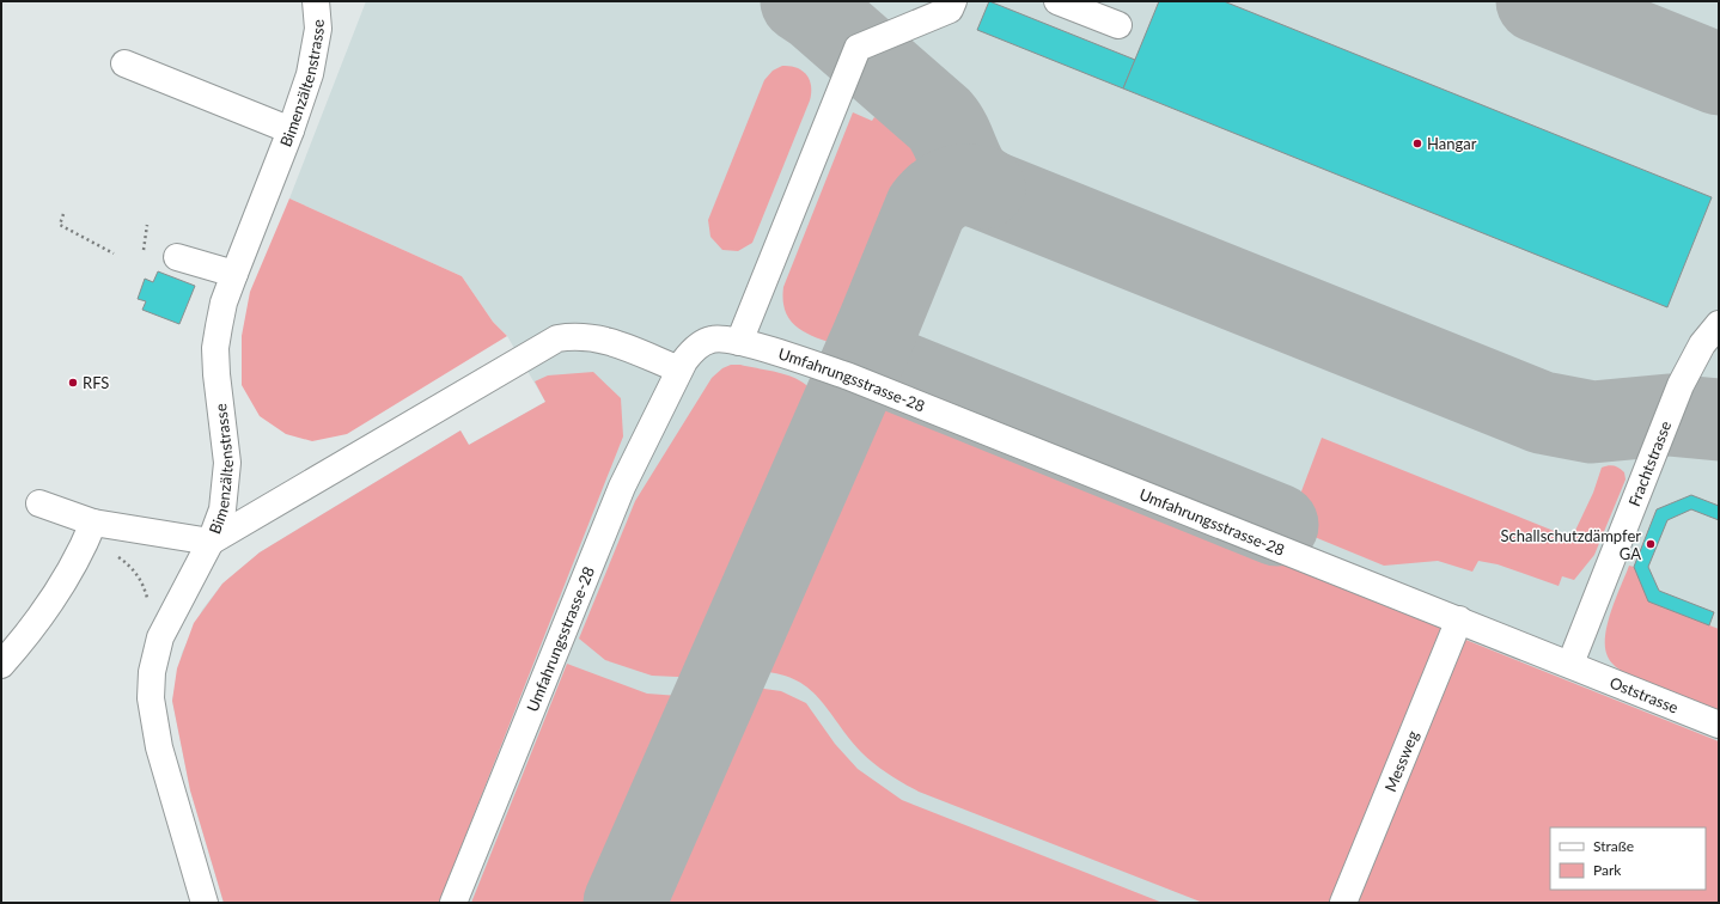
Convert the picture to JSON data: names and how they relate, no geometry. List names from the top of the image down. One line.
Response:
{"streets":{"street":["Bimenzältenstrasse","Umfahrungsstrasse-28","Frachtstrasse","Oststrasse","Messweg"]},"crossings":[["Umfahrungsstrasse-28","Frachtstrasse"],["Umfahrungsstrasse-28","Oststrasse"],["Umfahrungsstrasse-28","Messweg"],["Frachtstrasse","Oststrasse"]],"places":["Hangar","RFS","Schallschutzdämpfer GA"],"legend":["Straße","Park"]}
